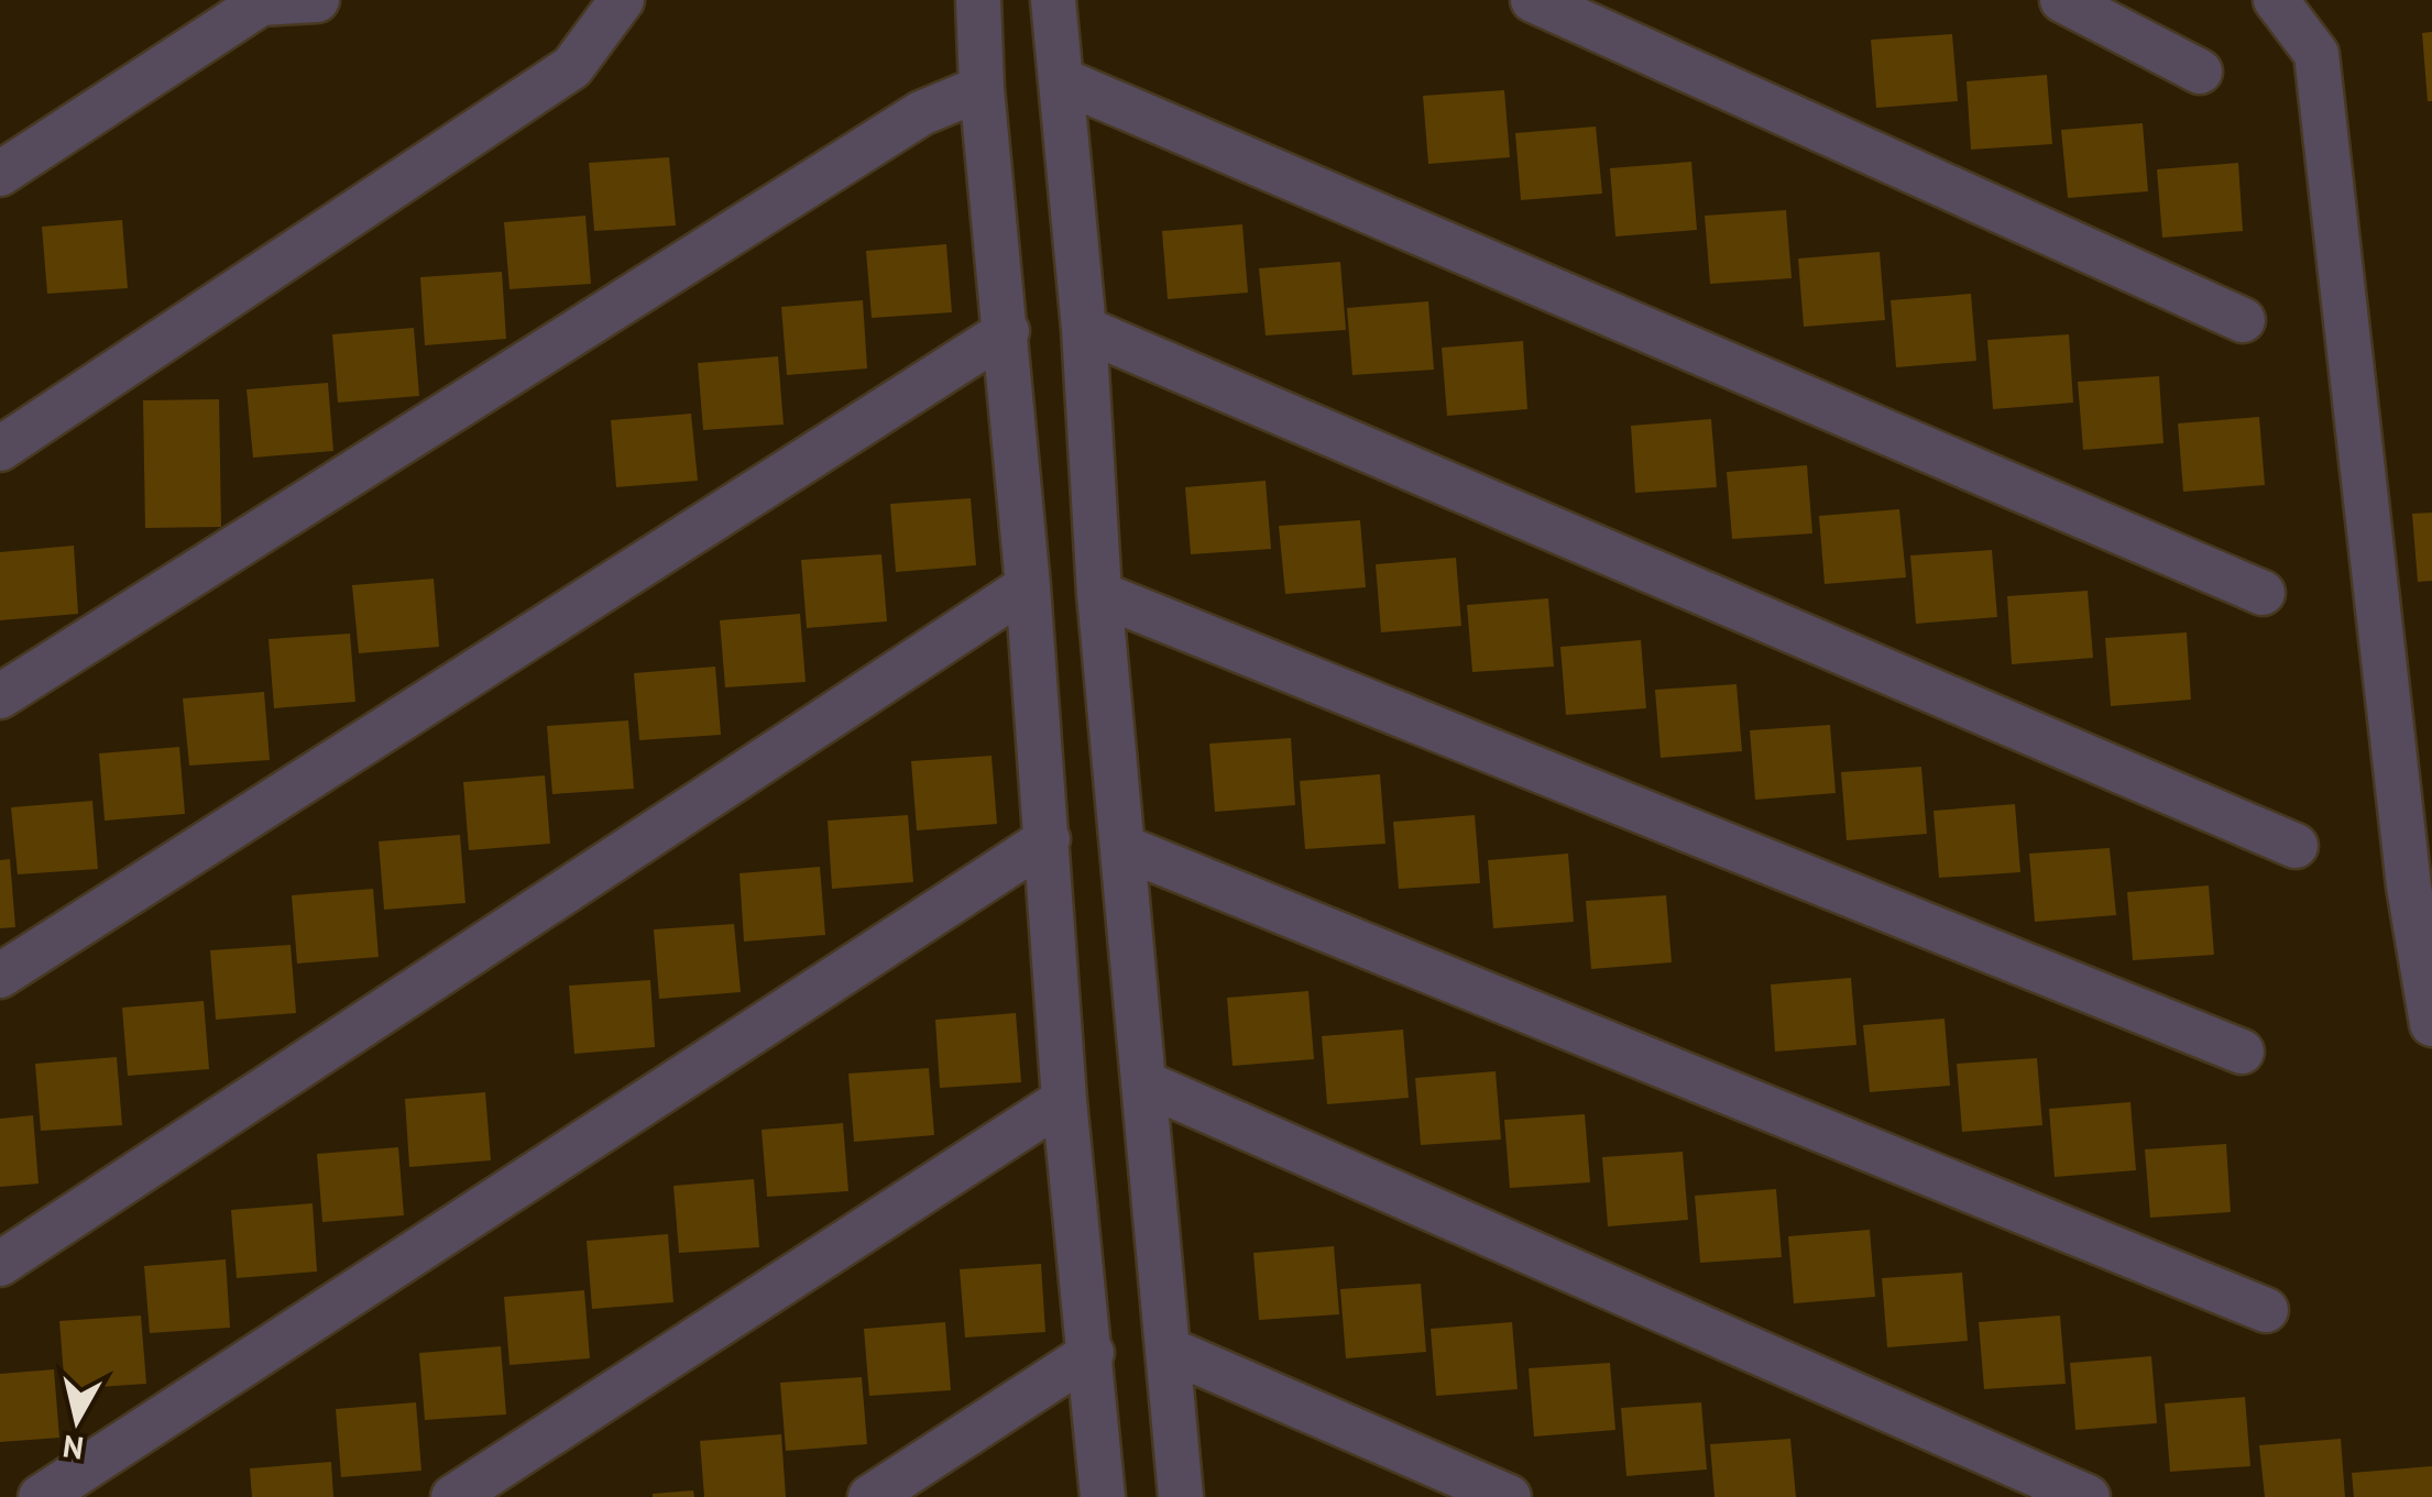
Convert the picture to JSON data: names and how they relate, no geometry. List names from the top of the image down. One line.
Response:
{"north":"bottom"}
